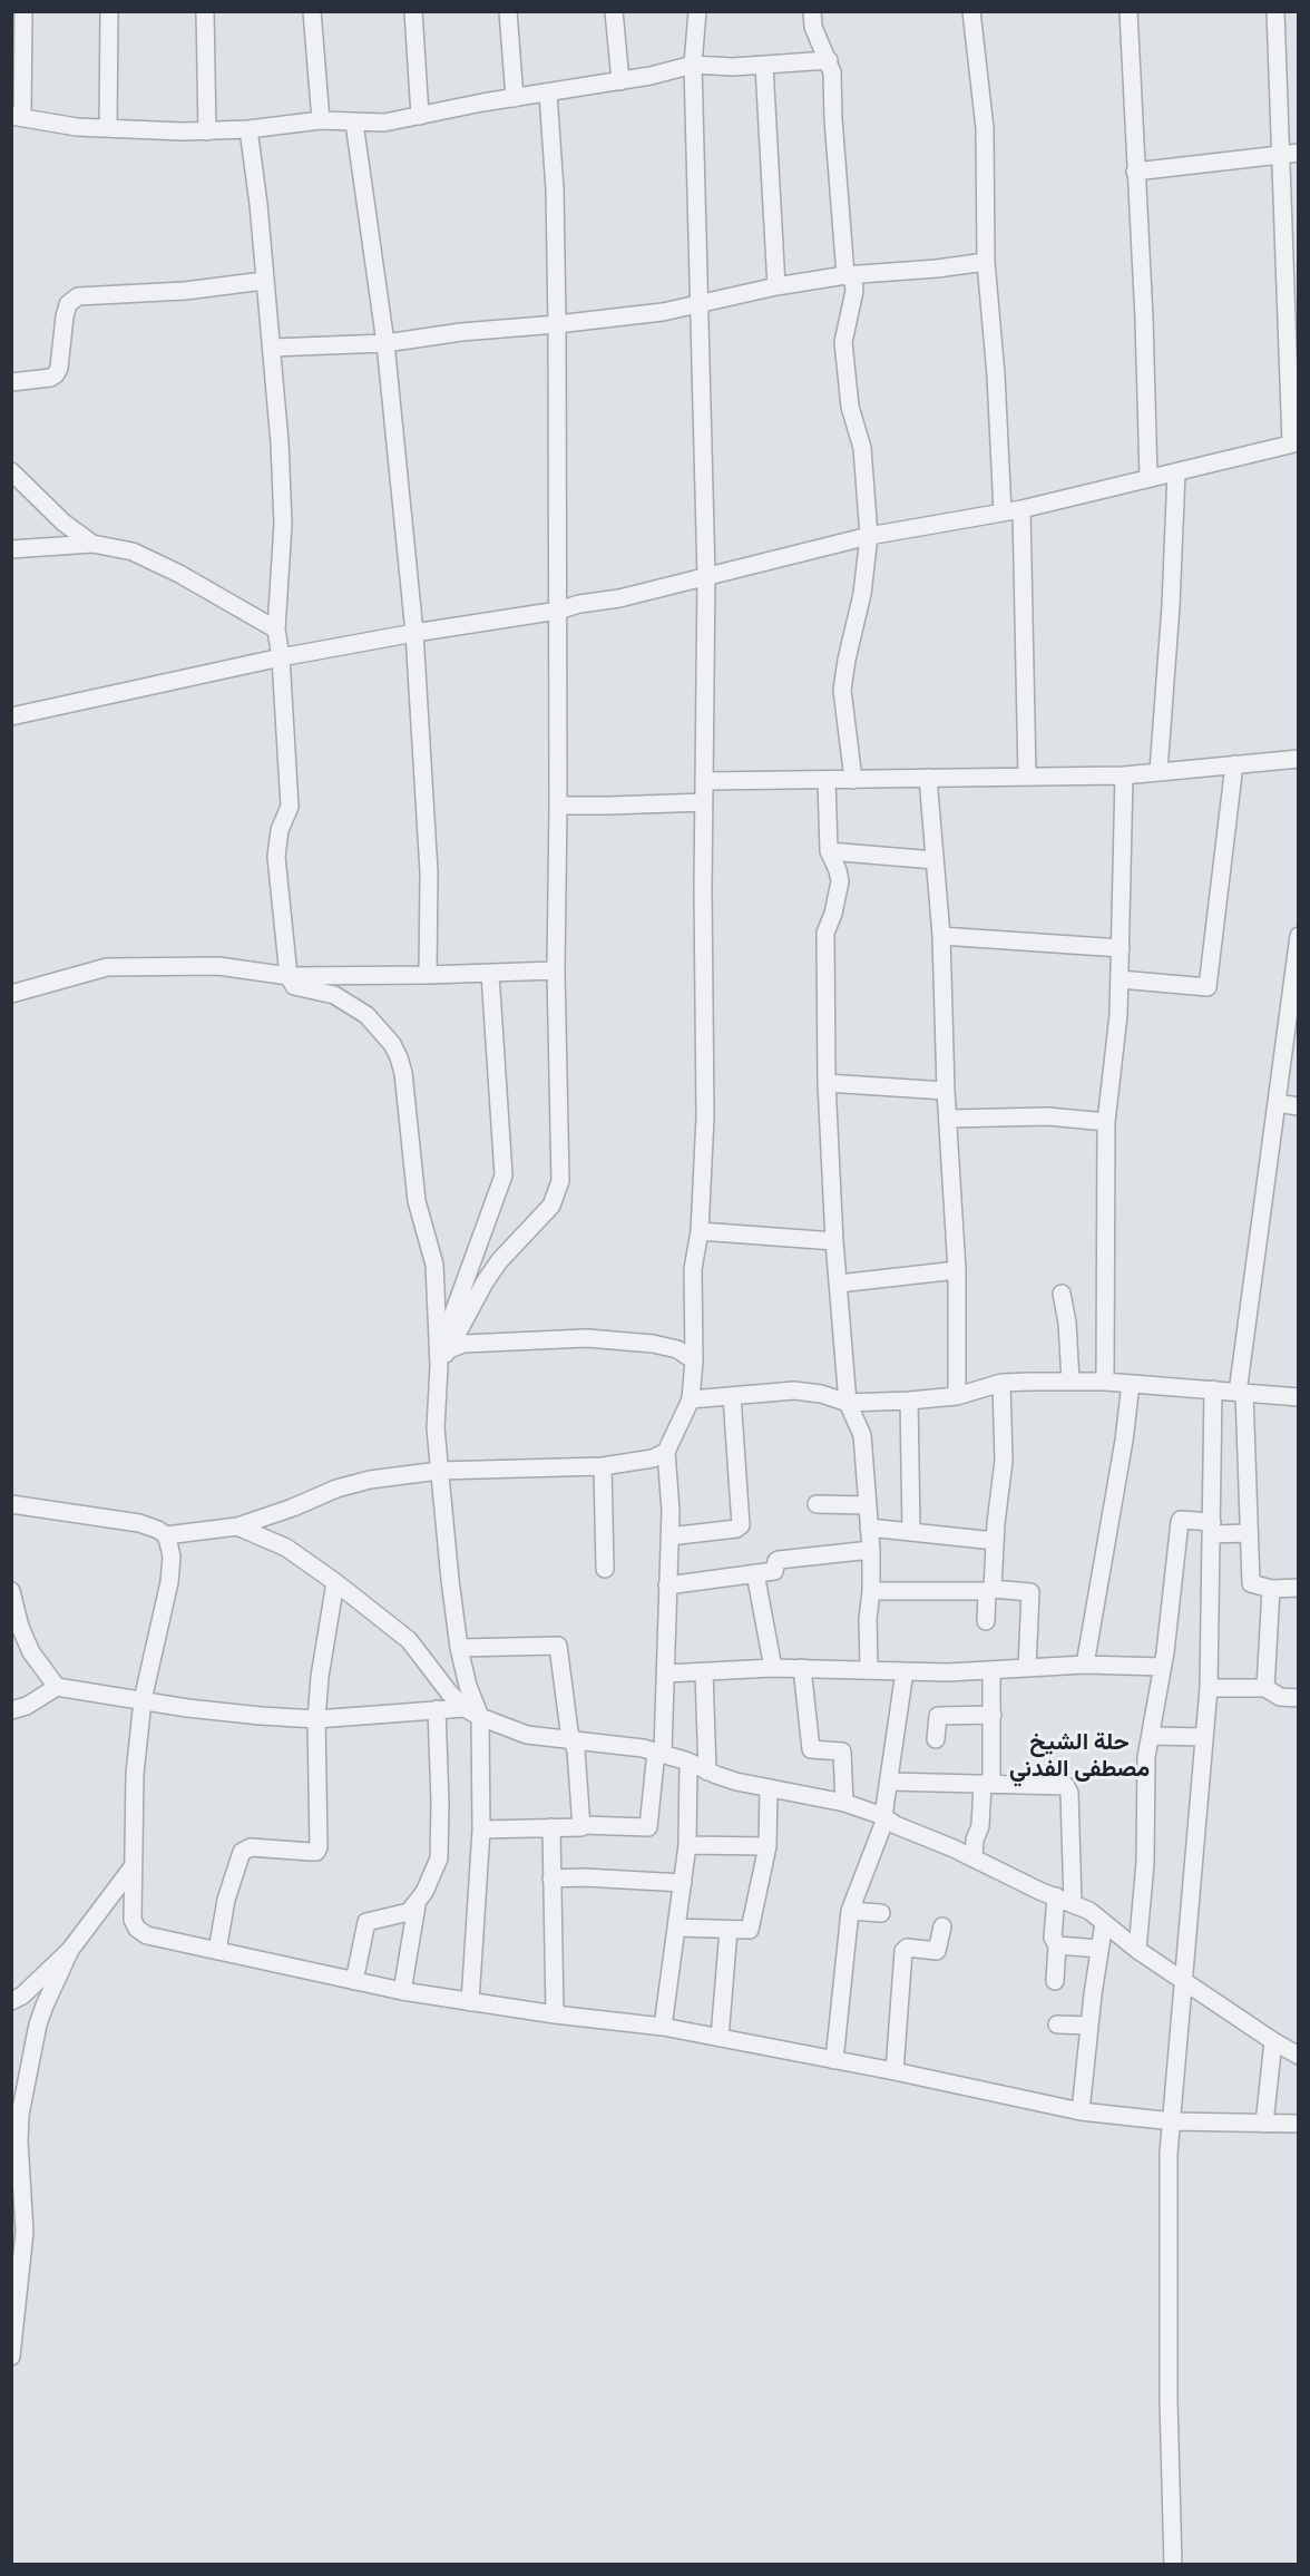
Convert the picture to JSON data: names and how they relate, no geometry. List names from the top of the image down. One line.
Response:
{"districts":["حلة الشيخ مصطفى الفدني"]}
